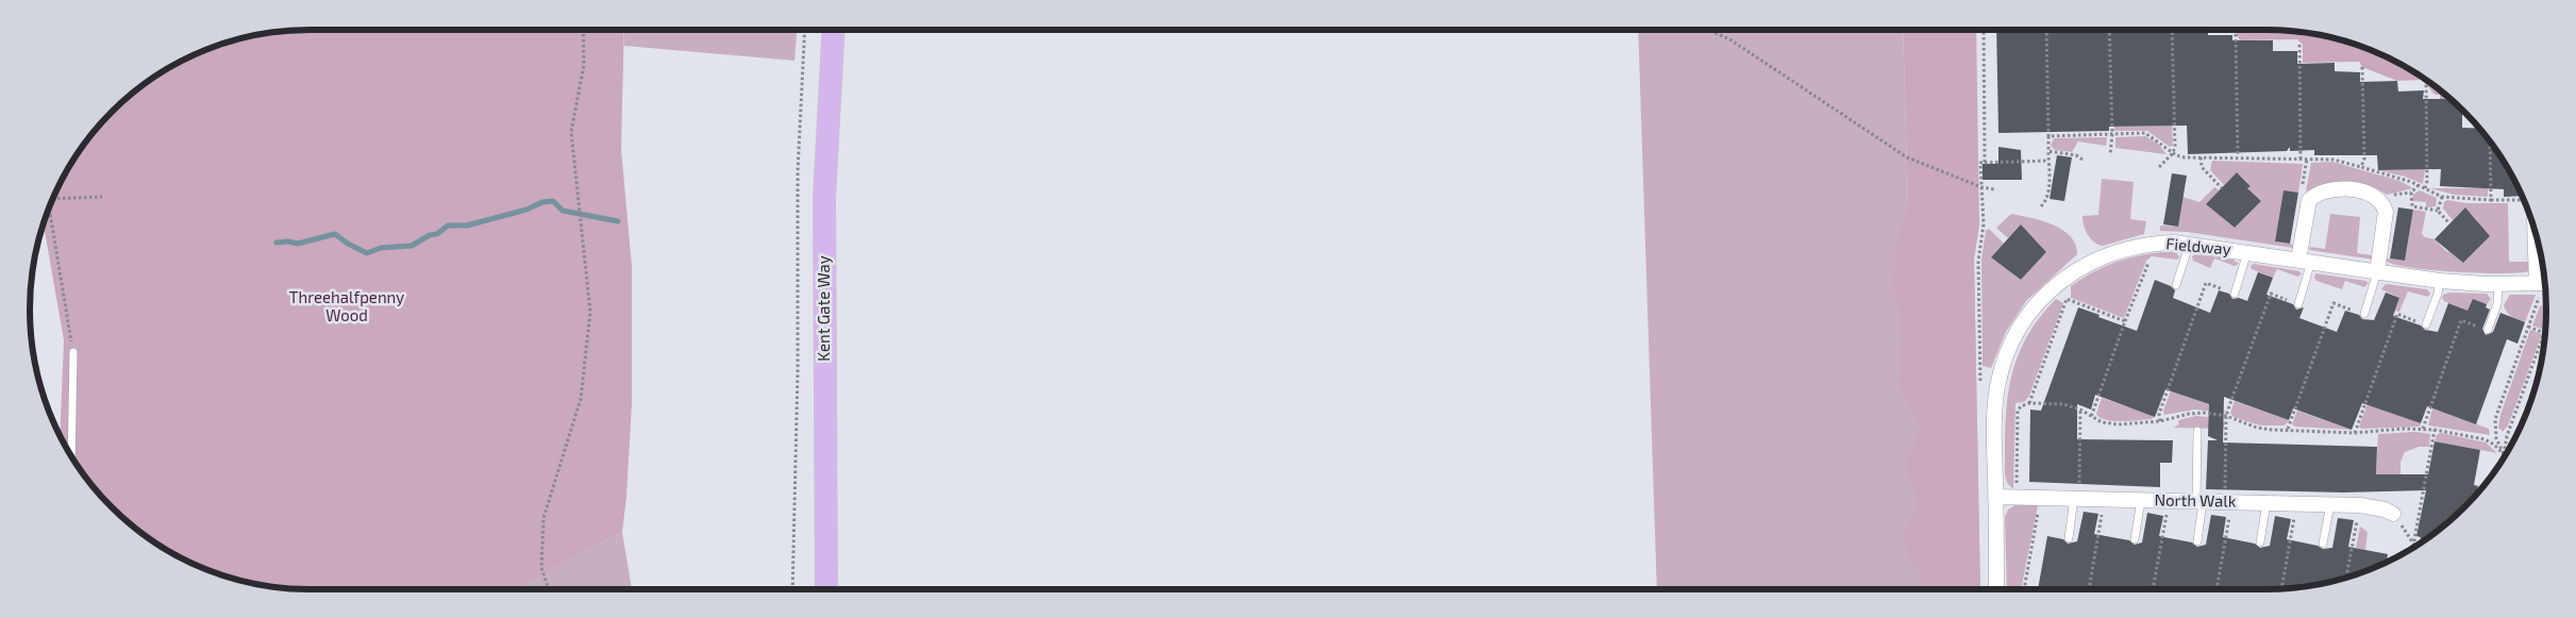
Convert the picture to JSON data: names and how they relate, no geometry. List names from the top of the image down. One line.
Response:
{"streets":{"main road":["Kent Gate Way"],"street":["Fieldway","North Walk"]},"crossings":[["Fieldway","North Walk"]],"parks":["Threehalfpenny Wood"]}
